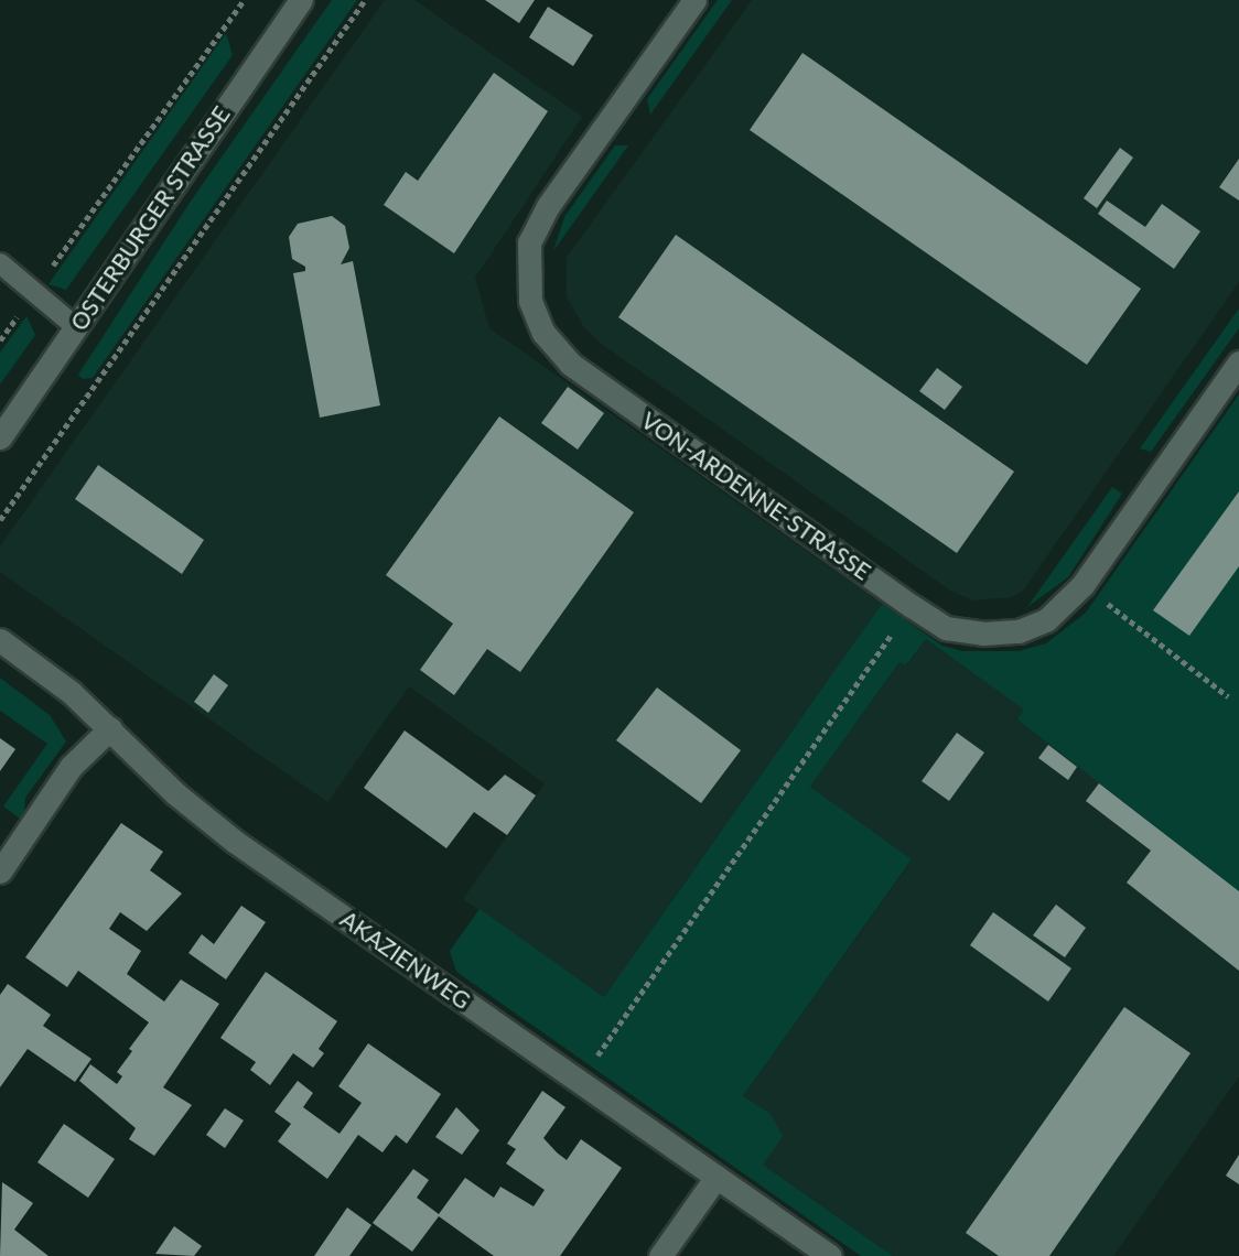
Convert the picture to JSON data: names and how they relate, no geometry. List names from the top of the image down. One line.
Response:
{"streets":{"street":["OSTERBURGER STRASSE","VON-ARDENNE-STRASSE","AKAZIENWEG"]}}
